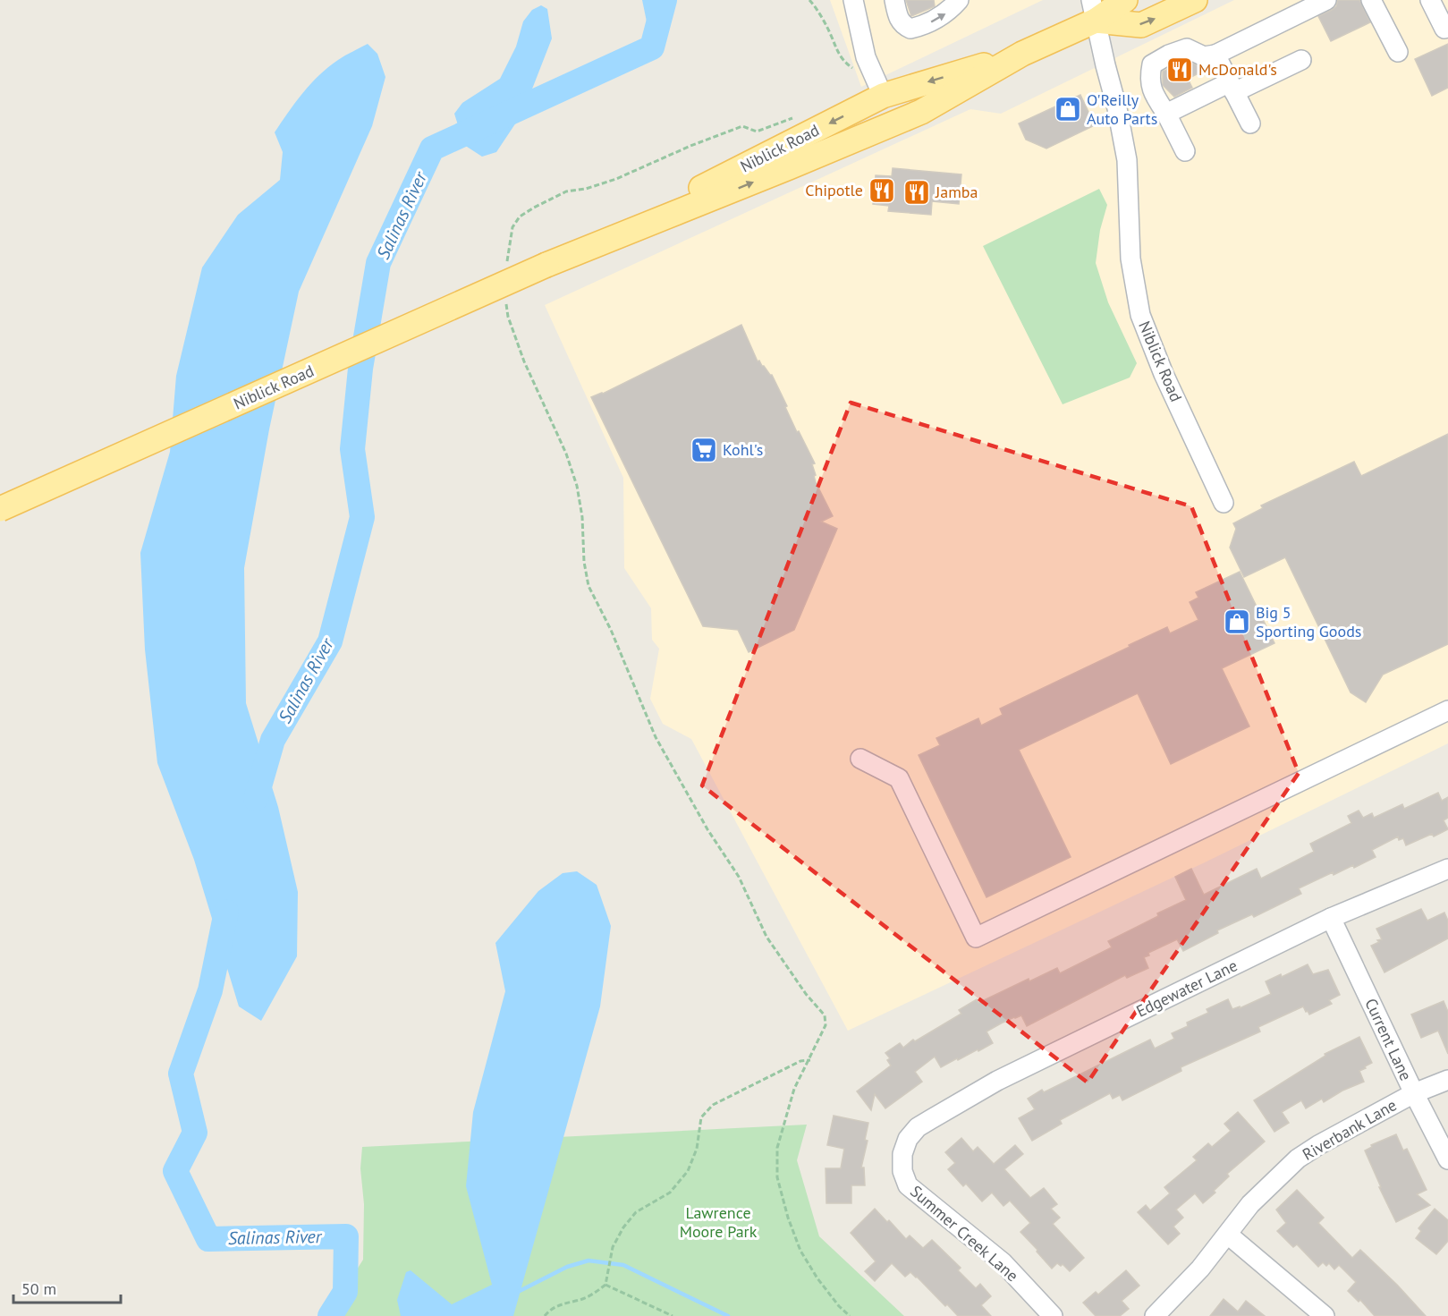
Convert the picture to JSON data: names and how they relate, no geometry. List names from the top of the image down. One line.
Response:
{"streets":{"main road":["Niblick Road"],"street":["Edgewater Lane","Current Lane","Riverbank Lane","Summer Creek Lane"]},"crossings":[["Edgewater Lane","Current Lane"],["Edgewater Lane","Summer Creek Lane"],["Current Lane","Riverbank Lane"]],"water":["Salinas River"],"parks":["Lawrence Moore Park"],"places":{"restaurant":["McDonald's","Chipotle","Jamba"],"shop":["O'Reilly Auto Parts","Big 5 Sporting Goods"],"supermarket":["Kohl's"]},"scale_bar":"50 m"}
